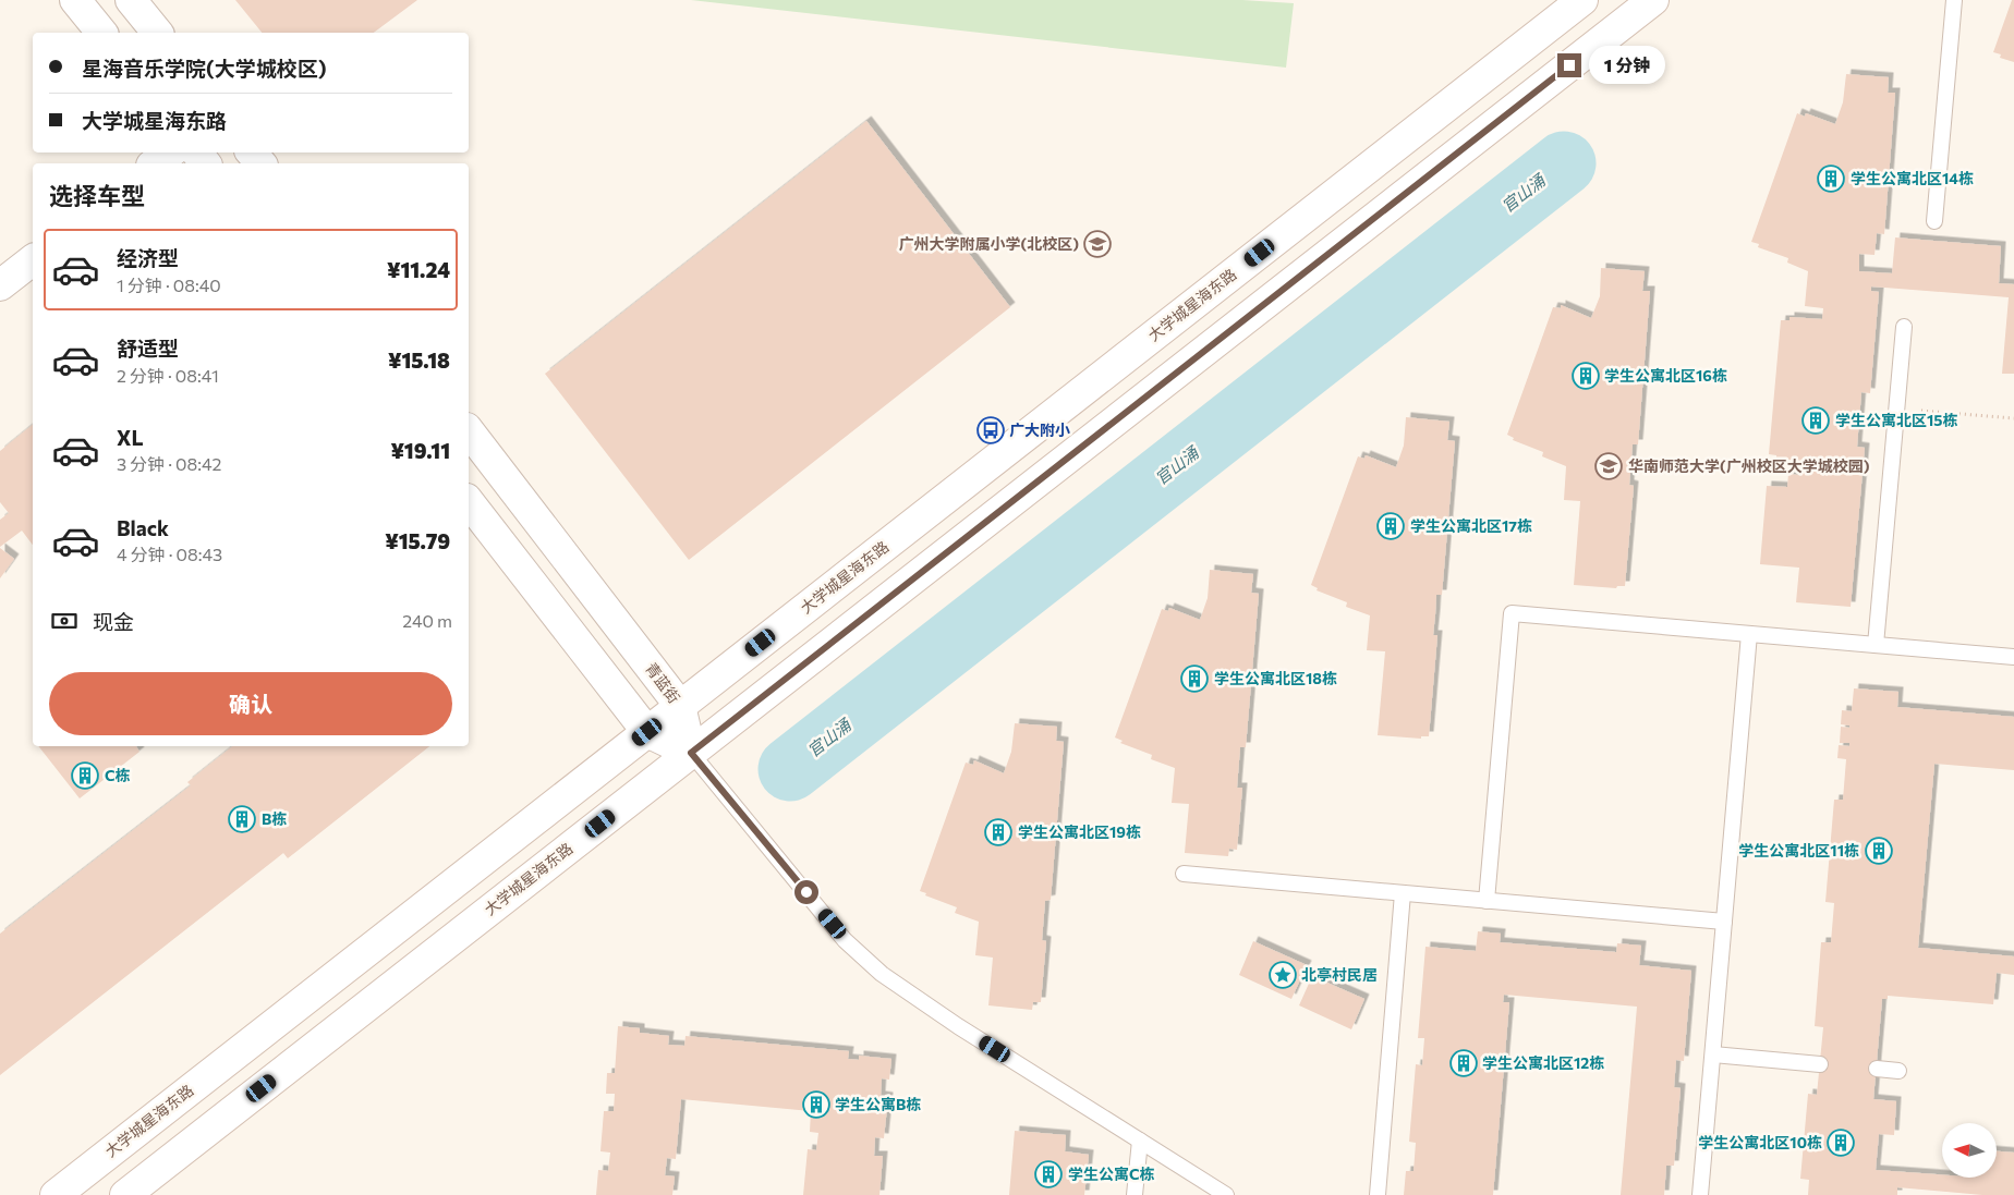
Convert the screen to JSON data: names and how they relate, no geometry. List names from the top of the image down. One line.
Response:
{"streets":{"main road":["大学城星海东路","青蓝街"]},"crossings":[["大学城星海东路","青蓝街"]],"water":["官山涌"],"places":{"building":["学生公寓北区14栋","学生公寓北区16栋","学生公寓北区15栋","学生公寓北区17栋","学生公寓北区18栋","C栋","B栋","学生公寓北区19栋","学生公寓北区11栋","学生公寓北区12栋","学生公寓B栋","学生公寓北区10栋","学生公寓C栋"],"school or university":["广州大学附属小学(北校区)","华南师范大学(广州校区大学城校园)"],"bus stop":["广大附小"],"place":["北亭村民居"]},"north":"left","page":{"banner":["星海音乐学院(大学城校区)","大学城星海东路"],"bubble":"1 分钟","heading":"选择车型","list":[{"name":"经济型","note":"1 分钟 · 08:40","value":"¥11.24"},{"name":"舒适型","note":"2 分钟 · 08:41","value":"¥15.18"},{"name":"XL","note":"3 分钟 · 08:42","value":"¥19.11"},{"name":"Black","note":"4 分钟 · 08:43","value":"¥15.79"}],"pay":["现金","240 m"],"buttons":"确认"}}
